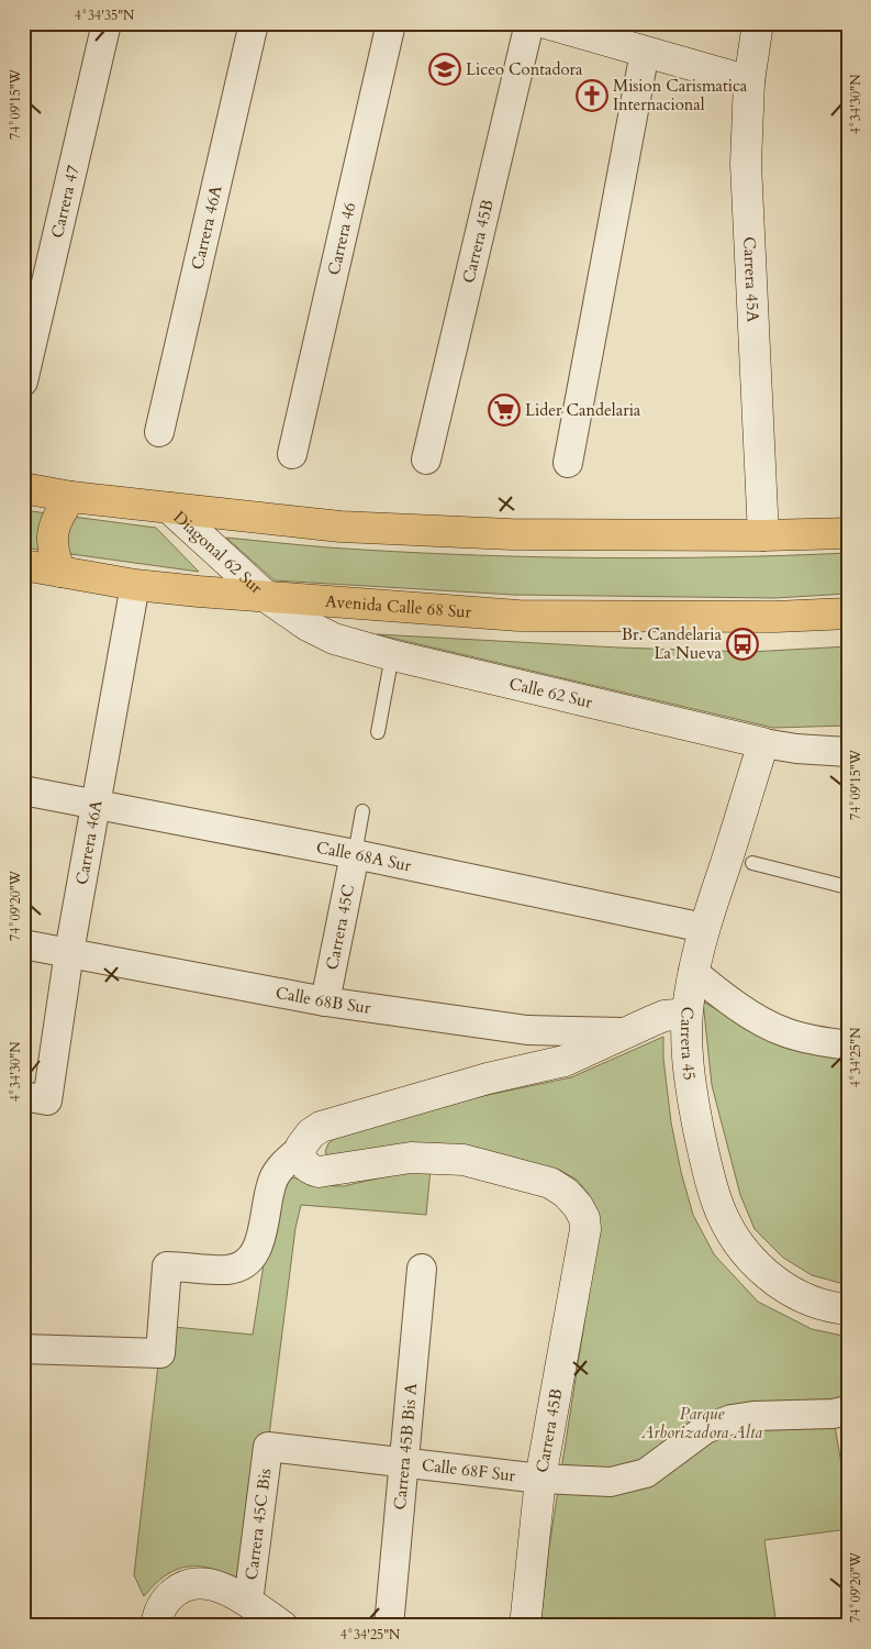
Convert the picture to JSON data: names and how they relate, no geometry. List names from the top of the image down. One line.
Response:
{"streets":{"main road":["Avenida Calle 68 Sur"],"street":["Carrera 47","Carrera 46A","Carrera 46","Carrera 45B","Carrera 45A","Diagonal 62 Sur","Calle 62 Sur","Calle 68A Sur","Carrera 45C","Calle 68B Sur","Carrera 45","Carrera 45B Bis A","Calle 68F Sur","Carrera 45C Bis"]},"crossings":[["Carrera 46A","Avenida Calle 68 Sur"],["Carrera 46A","Calle 68A Sur"],["Carrera 46A","Calle 68B Sur"],["Carrera 45B","Calle 68B Sur"],["Carrera 45B","Calle 68F Sur"],["Diagonal 62 Sur","Avenida Calle 68 Sur"],["Diagonal 62 Sur","Calle 62 Sur"],["Avenida Calle 68 Sur","Calle 62 Sur"],["Calle 62 Sur","Carrera 45"],["Calle 68A Sur","Carrera 45C"],["Calle 68A Sur","Carrera 45"],["Carrera 45C","Calle 68B Sur"],["Calle 68B Sur","Carrera 45"],["Carrera 45B Bis A","Calle 68F Sur"],["Calle 68F Sur","Carrera 45C Bis"]],"parks":["Parque Arborizadora Alta"],"places":{"school or university":["Liceo Contadora"],"church":["Mision Carismatica Internacional"],"supermarket":["Lider Candelaria"],"bus stop":["Br. Candelaria La Nueva"]},"coordinates":["4°34'35\"N","74°09'15\"W","4°34'30\"N","74°09'20\"W","4°34'25\"N"]}
